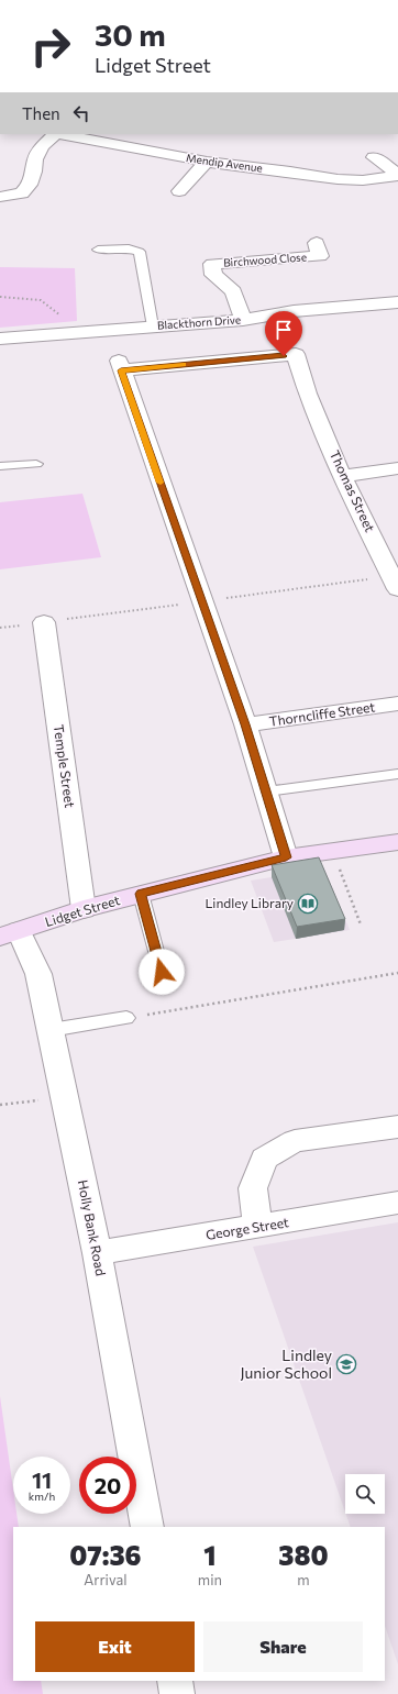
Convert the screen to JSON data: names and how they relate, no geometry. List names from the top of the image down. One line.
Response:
{"streets":{"street":["Mendip Avenue","Birchwood Close","Blackthorn Drive","Thomas Street","Thorncliffe Street","Temple Street","Lidget Street","Holly Bank Road","George Street"]},"crossings":[["Birchwood Close","Blackthorn Drive"],["Temple Street","Lidget Street"],["Lidget Street","Holly Bank Road"],["Holly Bank Road","George Street"]],"places":{"library":["Lindley Library"],"school or university":["Lindley Junior School"]},"page":{"turn":["30 m","Lidget Street"],"then":"Then","speed":"11 km/h","limit":"20","eta":["07:36","Arrival","1","min","380","m"],"buttons":["Exit","Share"]}}
